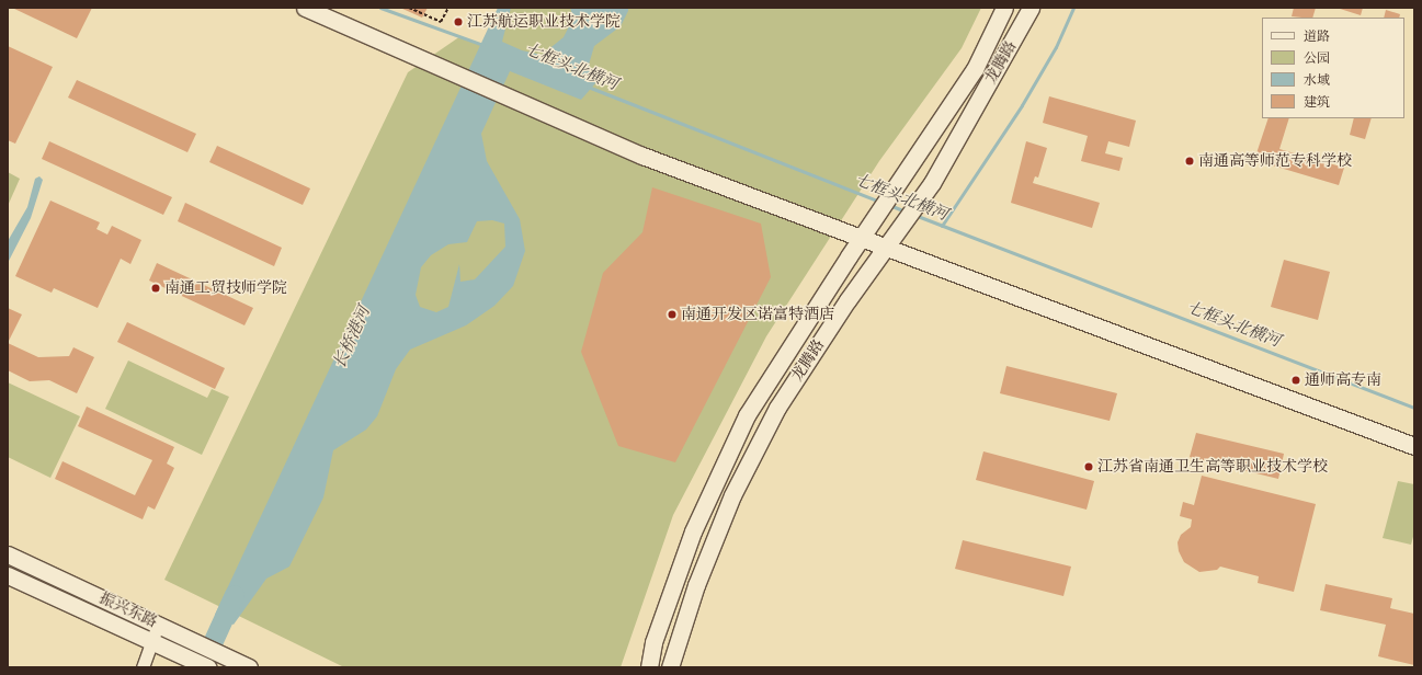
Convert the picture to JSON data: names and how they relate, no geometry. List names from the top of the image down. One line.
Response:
{"streets":{"main road":["龙腾路","振兴东路"]},"water":["七框头北横河","长桥港河"],"places":["江苏航运职业技术学院","南通高等师范专科学校","南通工贸技师学院","南通开发区诺富特酒店","通师高专南","江苏省南通卫生高等职业技术学校"],"legend":["道路","公园","水域","建筑"]}
